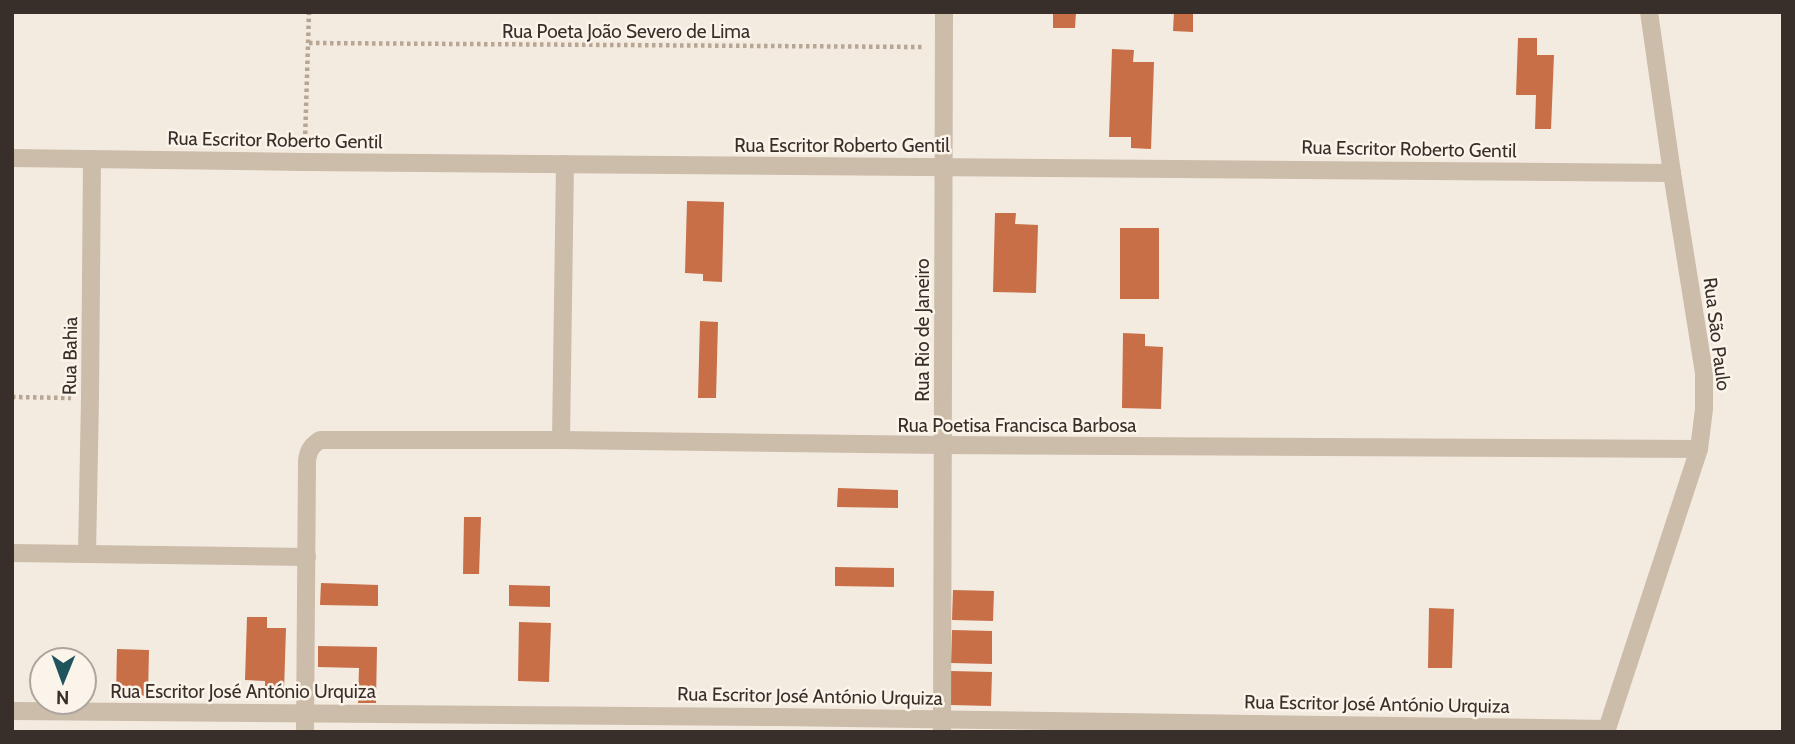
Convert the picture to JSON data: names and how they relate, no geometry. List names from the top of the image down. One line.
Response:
{"streets":{"street":["Rua Escritor Roberto Gentil","Rua Rio de Janeiro","Rua São Paulo","Rua Bahia","Rua Poetisa Francisca Barbosa","Rua Escritor José António Urquiza"],"path":["Rua Poeta João Severo de Lima"]},"crossings":[["Rua Poeta João Severo de Lima","Rua Rio de Janeiro"],["Rua Escritor Roberto Gentil","Rua Rio de Janeiro"],["Rua Escritor Roberto Gentil","Rua São Paulo"],["Rua Escritor Roberto Gentil","Rua Bahia"],["Rua Rio de Janeiro","Rua Poetisa Francisca Barbosa"],["Rua Rio de Janeiro","Rua Escritor José António Urquiza"],["Rua São Paulo","Rua Poetisa Francisca Barbosa"],["Rua São Paulo","Rua Escritor José António Urquiza"]],"north":"bottom"}
